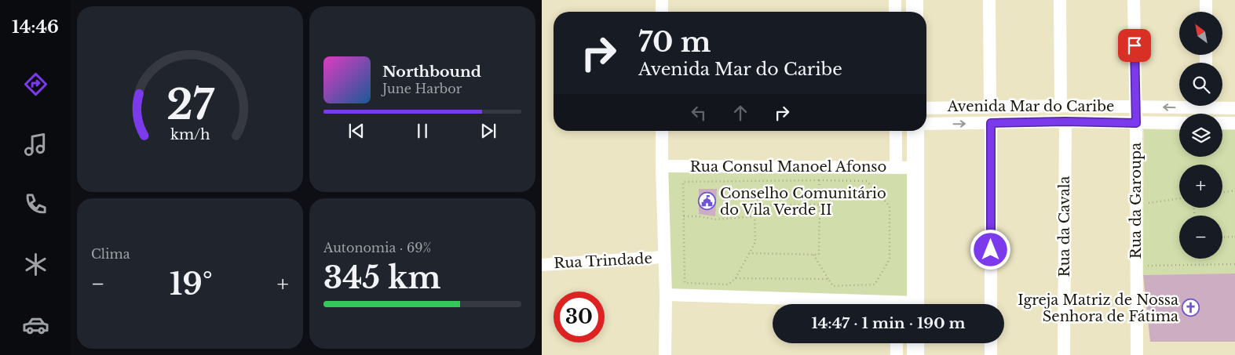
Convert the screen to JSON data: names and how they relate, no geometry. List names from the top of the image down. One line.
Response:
{"streets":{"street":["Avenida Mar do Caribe","Rua Consul Manoel Afonso","Rua da Garoupa","Rua da Cavala","Rua Trindade"]},"crossings":[["Avenida Mar do Caribe","Rua da Garoupa"],["Avenida Mar do Caribe","Rua da Cavala"]],"places":{"public building":["Conselho Comunitário do Vila Verde II"],"church":["Igreja Matriz de Nossa Senhora de Fátima"]},"north":"top left","page":{"tabs":"14:46","map_buttons":["+","−"],"turn":["70 m","Avenida Mar do Caribe"],"song":["Northbound","June Harbor"],"tile":["Clima",["Autonomia · 69%","345 km"]],"heat":["−","19°","+"],"limit":"30","trip":"14:47 · 1 min · 190 m","gauge":["27","km/h"]}}
